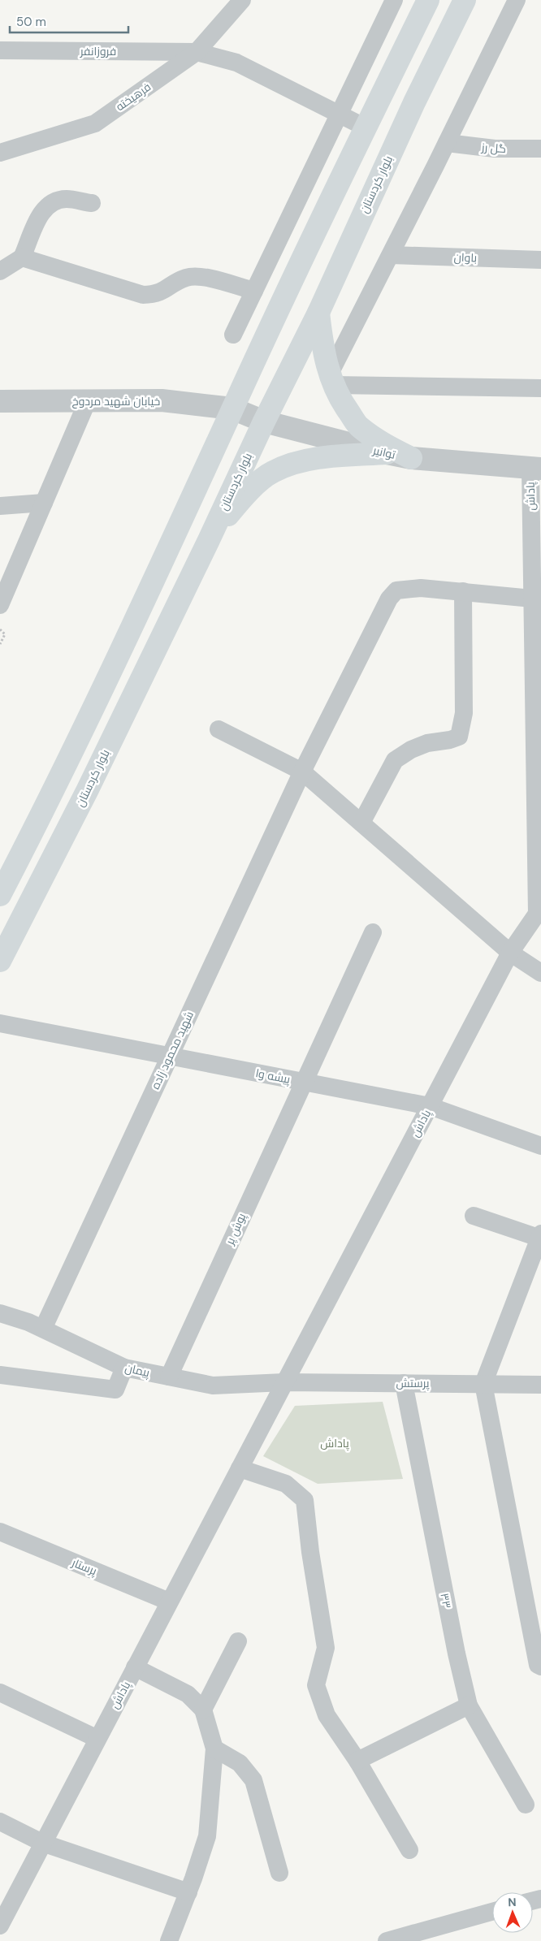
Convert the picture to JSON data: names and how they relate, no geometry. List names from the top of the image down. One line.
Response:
{"streets":{"main road":["بلوار کردستان"],"street":["فروزانفر","فرهیخته","گل رز","باوان","خیابان شهید مردوخ","توانیر","پاداش","شهید محمود زاده","پیشه وا","پوش پر","پیمان","پرستش","پرستار","۳۳"]},"crossings":[["فروزانفر","فرهیخته"],["بلوار کردستان","توانیر"],["خیابان شهید مردوخ","توانیر"],["توانیر","پاداش"],["پاداش","شهید محمود زاده"],["پاداش","پیشه وا"],["پاداش","پیمان"],["پاداش","پرستش"],["پاداش","پرستار"],["شهید محمود زاده","پیشه وا"],["شهید محمود زاده","پیمان"],["پیشه وا","پوش پر"],["پوش پر","پیمان"],["پیمان","پرستش"],["پرستش","۳۳"]],"parks":["پاداش"],"scale_bar":"50 m","north":"top"}
